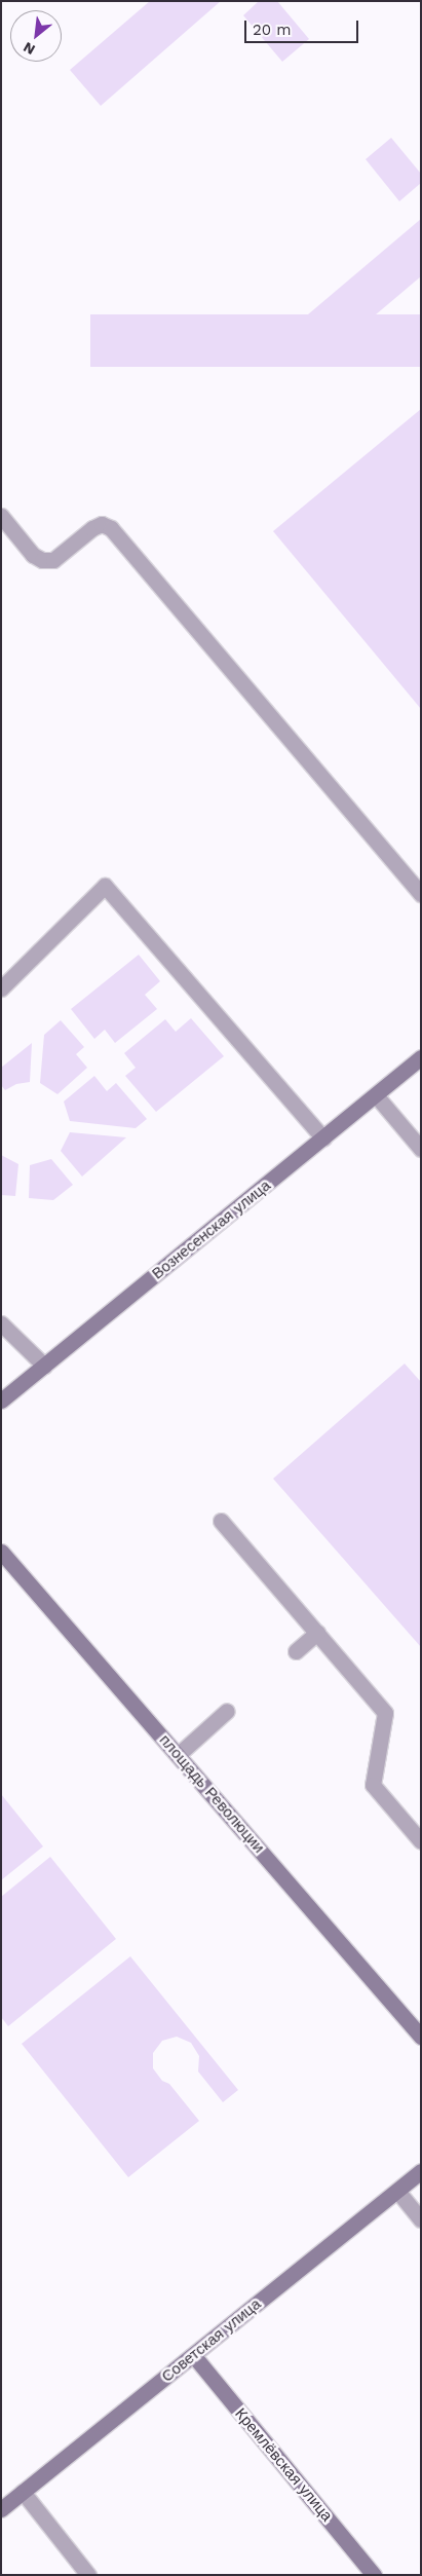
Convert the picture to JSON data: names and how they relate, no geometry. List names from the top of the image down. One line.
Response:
{"streets":{"street":["Вознесенская улица","площадь Революции","Советская улица","Кремлёвская улица"]},"crossings":[["Советская улица","Кремлёвская улица"]],"scale_bar":"20 m","north":"bottom left"}
